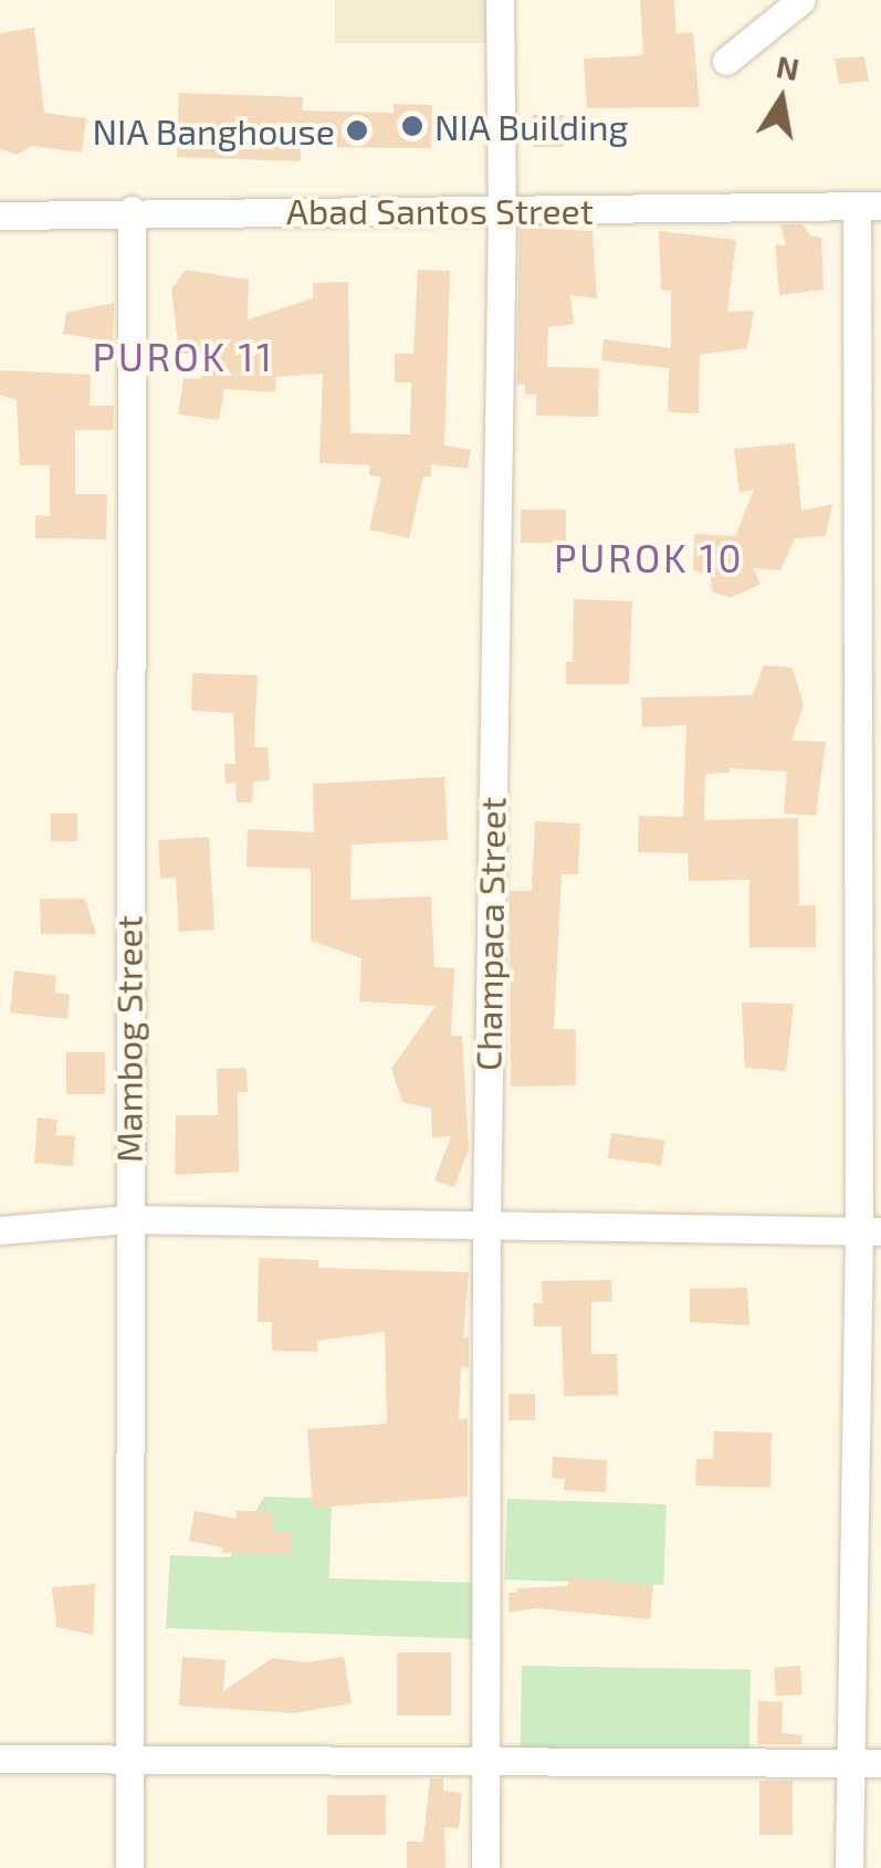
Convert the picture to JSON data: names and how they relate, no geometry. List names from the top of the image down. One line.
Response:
{"streets":{"street":["Abad Santos Street","Champaca Street","Mambog Street"]},"crossings":[["Abad Santos Street","Champaca Street"],["Abad Santos Street","Mambog Street"]],"districts":["PUROK 11","PUROK 10"],"places":["NIA Building","NIA Banghouse"],"north":"top"}
